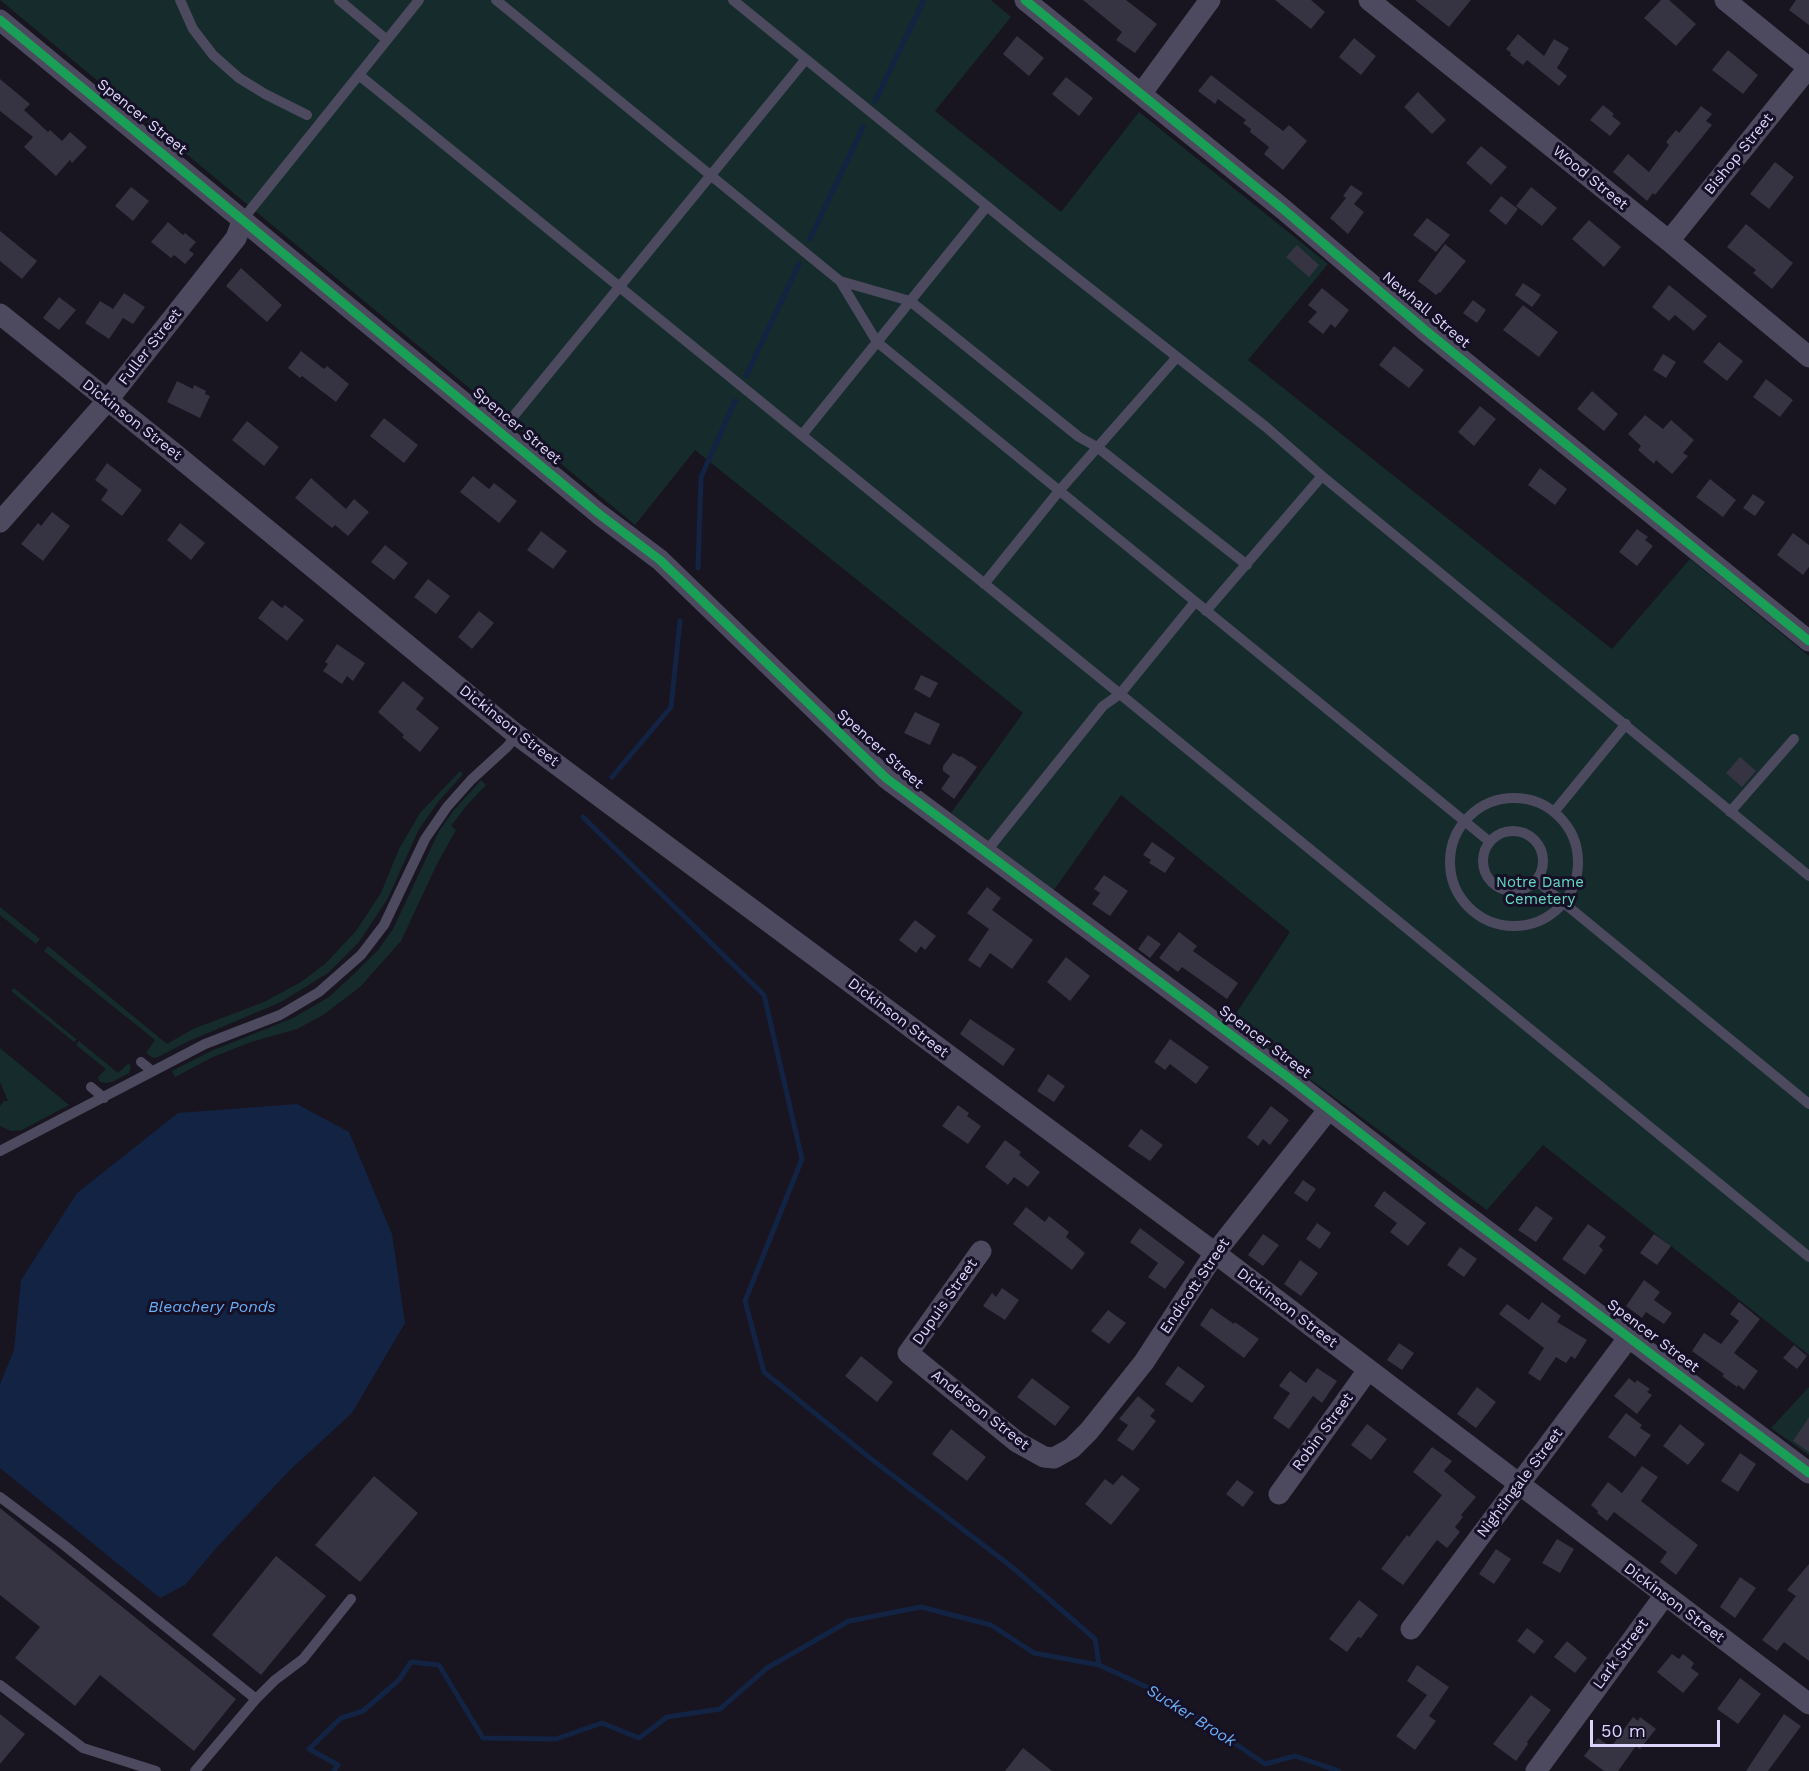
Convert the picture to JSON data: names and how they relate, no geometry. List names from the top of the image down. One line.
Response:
{"streets":{"street":["Spencer Street","Bishop Street","Wood Street","Newhall Street","Fuller Street","Dickinson Street","Endicott Street","Dupuis Street","Anderson Street","Robin Street","Nightingale Street","Lark Street"]},"crossings":[["Spencer Street","Fuller Street"],["Spencer Street","Endicott Street"],["Spencer Street","Nightingale Street"],["Bishop Street","Wood Street"],["Fuller Street","Dickinson Street"],["Dickinson Street","Endicott Street"],["Dickinson Street","Robin Street"],["Dickinson Street","Nightingale Street"],["Dickinson Street","Lark Street"],["Endicott Street","Anderson Street"],["Dupuis Street","Anderson Street"]],"water":["Bleachery Ponds","Sucker Brook"],"parks":["Notre Dame Cemetery"],"scale_bar":"50 m"}
